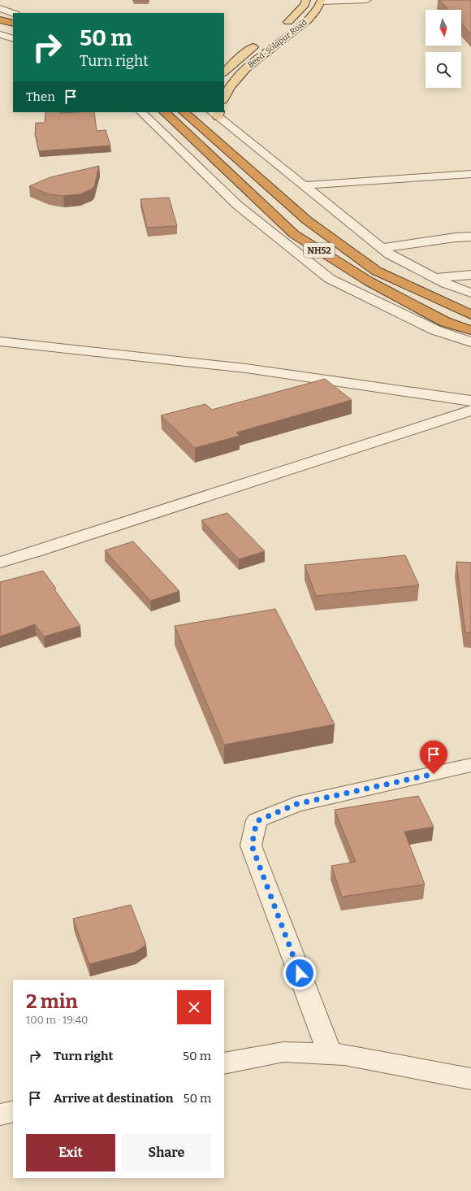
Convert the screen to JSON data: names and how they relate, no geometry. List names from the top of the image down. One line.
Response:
{"streets":{"highway":["NH52"],"main road":["Beed-Solapur Road"]},"north":"bottom","page":{"turn":["50 m","Turn right"],"then":"Then","heading":["2 min","100 m · 19:40"],"list":[{"name":"Turn right","value":"50 m"},{"name":"Arrive at destination","value":"50 m"}],"buttons":["Exit","Share"]}}
